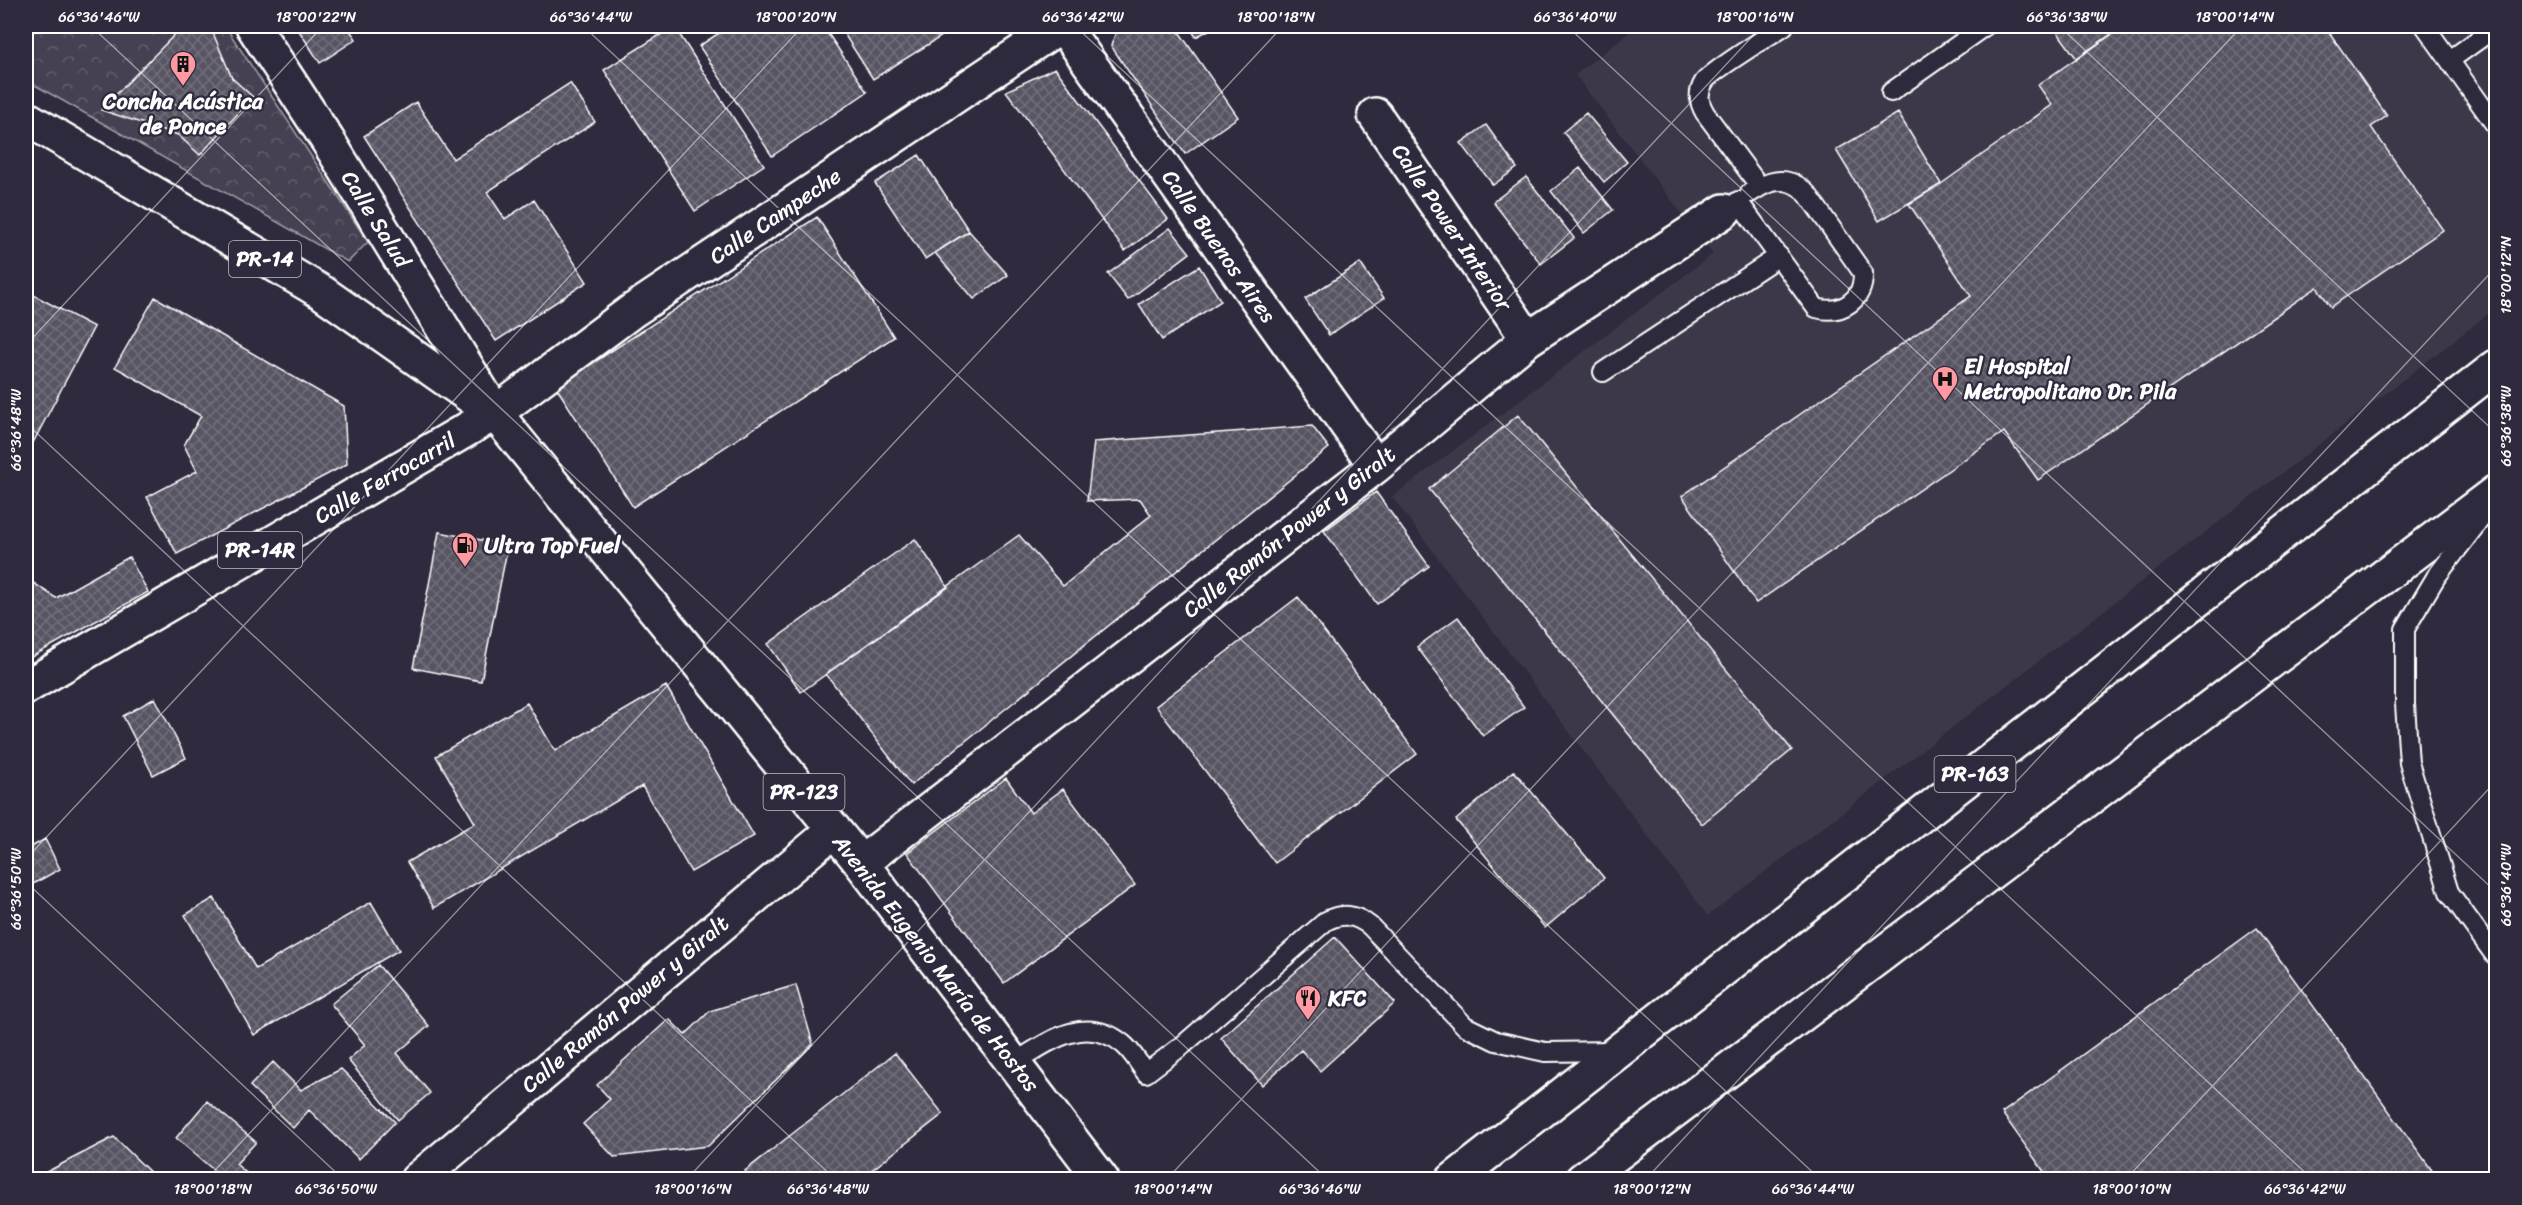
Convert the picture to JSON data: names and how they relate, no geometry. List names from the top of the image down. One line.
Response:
{"streets":{"main road":["Calle Campeche","Calle Salud","Calle Power Interior","Calle Buenos Aires","PR-14","Calle Ferrocarril","Calle Ramón Power y Giralt","PR-14R","PR-163","PR-123","Avenida Eugenio María de Hostos"]},"crossings":[["Calle Campeche","Calle Salud"],["Calle Campeche","Calle Buenos Aires"],["Calle Campeche","PR-14"],["Calle Campeche","Calle Ferrocarril"],["Calle Campeche","Avenida Eugenio María de Hostos"],["Calle Salud","PR-14"],["Calle Salud","Calle Ferrocarril"],["Calle Salud","Avenida Eugenio María de Hostos"],["Calle Power Interior","Calle Ramón Power y Giralt"],["Calle Buenos Aires","Calle Ramón Power y Giralt"],["PR-14","Calle Ferrocarril"],["PR-14","Avenida Eugenio María de Hostos"],["Calle Ferrocarril","Avenida Eugenio María de Hostos"],["Calle Ramón Power y Giralt","Avenida Eugenio María de Hostos"]],"places":{"building":["Concha Acústica de Ponce"],"hospital":["El Hospital Metropolitano Dr. Pila"],"fuel station":["Ultra Top Fuel"],"restaurant":["KFC"]},"coordinates":["66°36'46\"W","18°00'22\"N","66°36'44\"W","18°00'20\"N","66°36'42\"W","18°00'18\"N","66°36'40\"W","18°00'16\"N","66°36'38\"W","18°00'14\"N","18°00'12\"N","66°36'48\"W","66°36'50\"W","18°00'10\"N"]}
